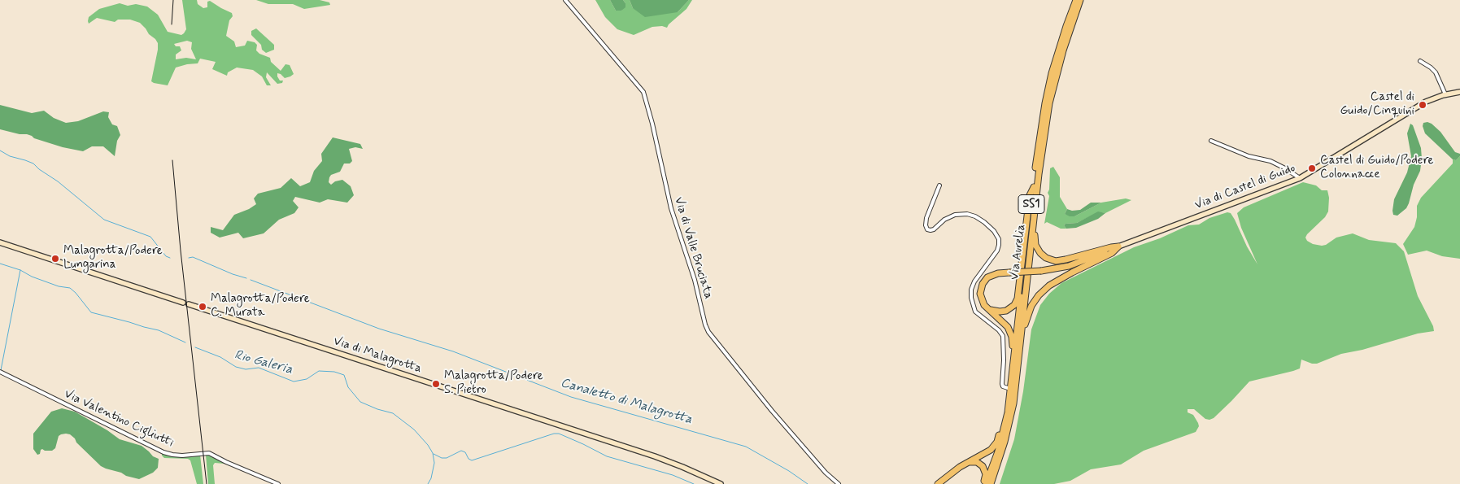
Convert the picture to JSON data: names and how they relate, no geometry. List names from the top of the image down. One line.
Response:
{"streets":{"highway":["SS1","Via Aurelia"],"main road":["Via di Castel di Guido","Via di Malagrotta"],"street":["Via di Valle Bruciata","Via Valentino Cigliutti"]},"water":["Rio Galeria","Canaletto di Malagrotta"],"places":["Castel di Guido/Cinquini","Castel di Guido/Podere Colonnacce","Malagrotta/Podere Lungarina","Malagrotta/Podere C. Murata","Malagrotta/Podere S. Pietro"]}
